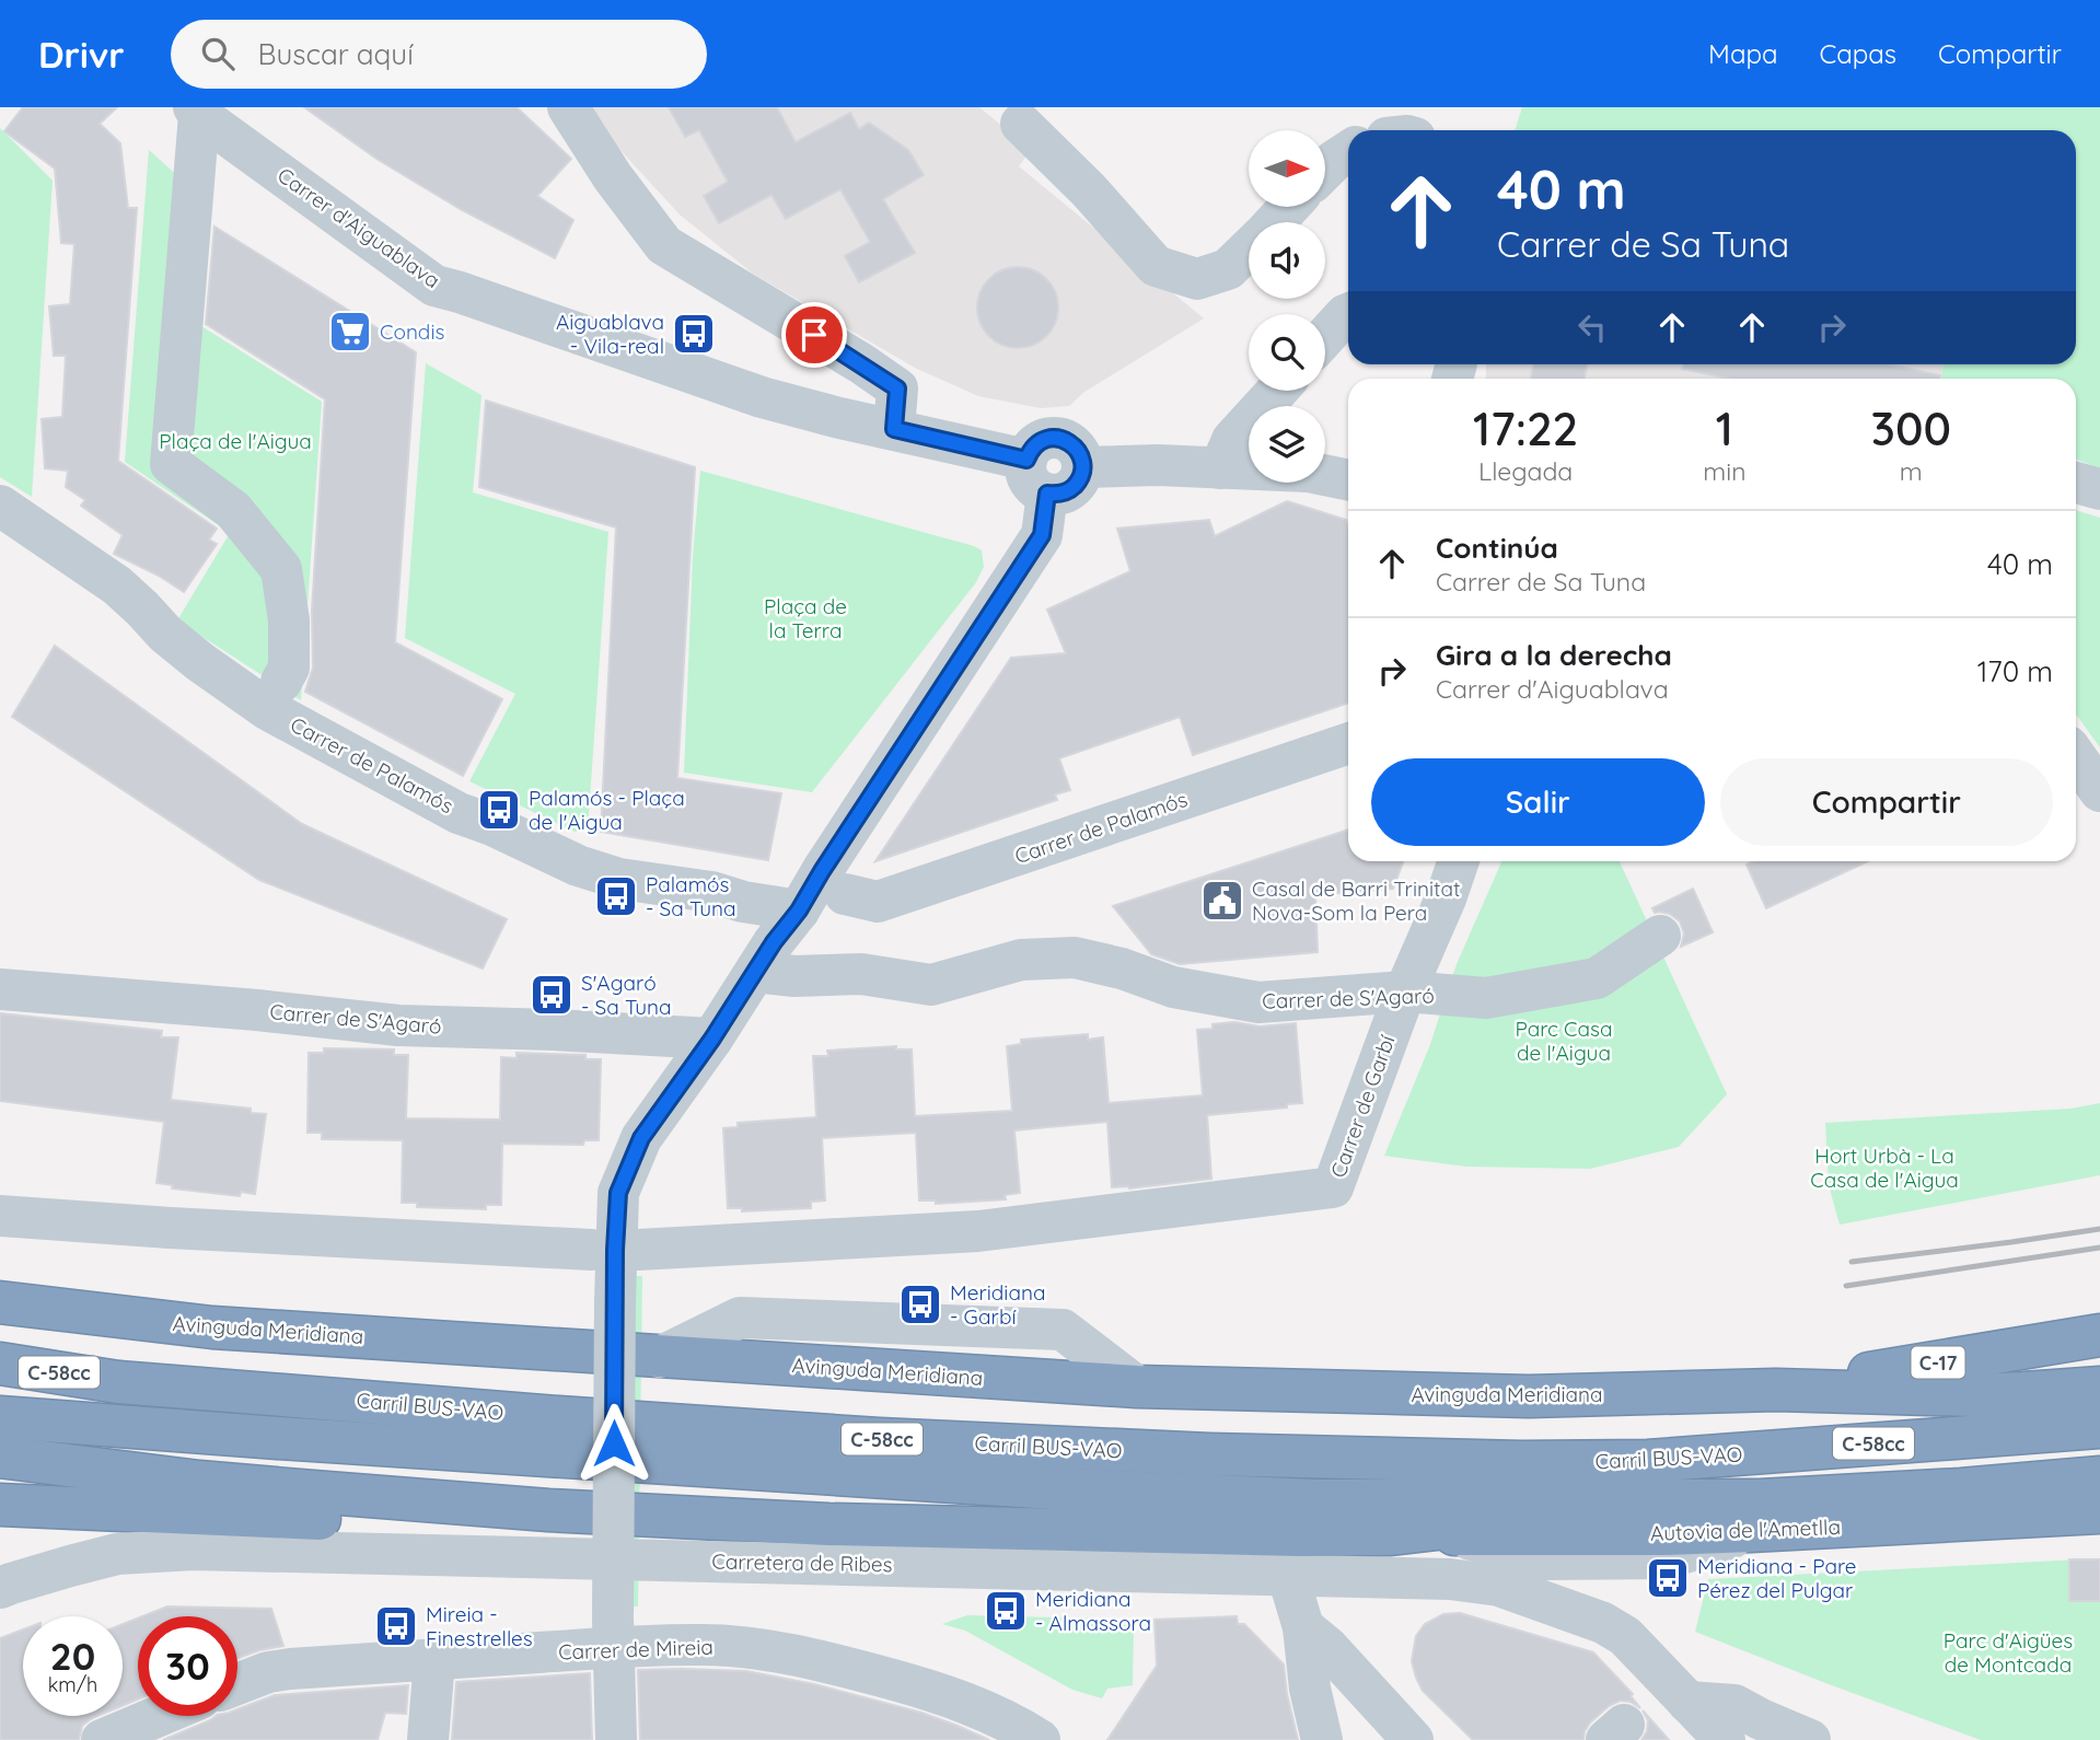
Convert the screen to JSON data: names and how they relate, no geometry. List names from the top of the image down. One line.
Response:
{"streets":{"highway":["Avinguda Meridiana","C-17","C-58cc","Carril BUS-VAO","Autovia de l'Ametlla"],"street":["Carrer d'Aiguablava","Carrer de Palamós","Carrer de S'Agaró","Carrer de Garbí","Carretera de Ribes","Carrer de Mireia"]},"crossings":[["Carrer de S'Agaró","Carrer de Garbí"],["Avinguda Meridiana","C-17"]],"parks":["Plaça de l'Aigua","Plaça de la Terra","Parc Casa de l'Aigua","Hort Urbà - La Casa de l'Aigua","Parc d'Aigües de Montcada"],"places":{"supermarket":["Condis"],"bus stop":["Aiguablava - Vila-real","Palamós - Plaça de l'Aigua","Palamós - Sa Tuna","S'Agaró - Sa Tuna","Meridiana - Garbí","Meridiana - Pare Pérez del Pulgar","Meridiana - Almassora","Mireia - Finestrelles"],"public building":["Casal de Barri Trinitat Nova-Som la Pera"]},"north":"right","page":{"header":"Drivr","search":"Buscar aquí","nav":["Mapa","Capas","Compartir"],"turn":["40 m","Carrer de Sa Tuna"],"eta":["17:22","Llegada","1","min","300","m"],"list":[{"name":"Continúa","note":"Carrer de Sa Tuna","value":"40 m"},{"name":"Gira a la derecha","note":"Carrer d'Aiguablava","value":"170 m"}],"buttons":["Salir","Compartir"],"speed":"20 km/h","limit":"30"}}
